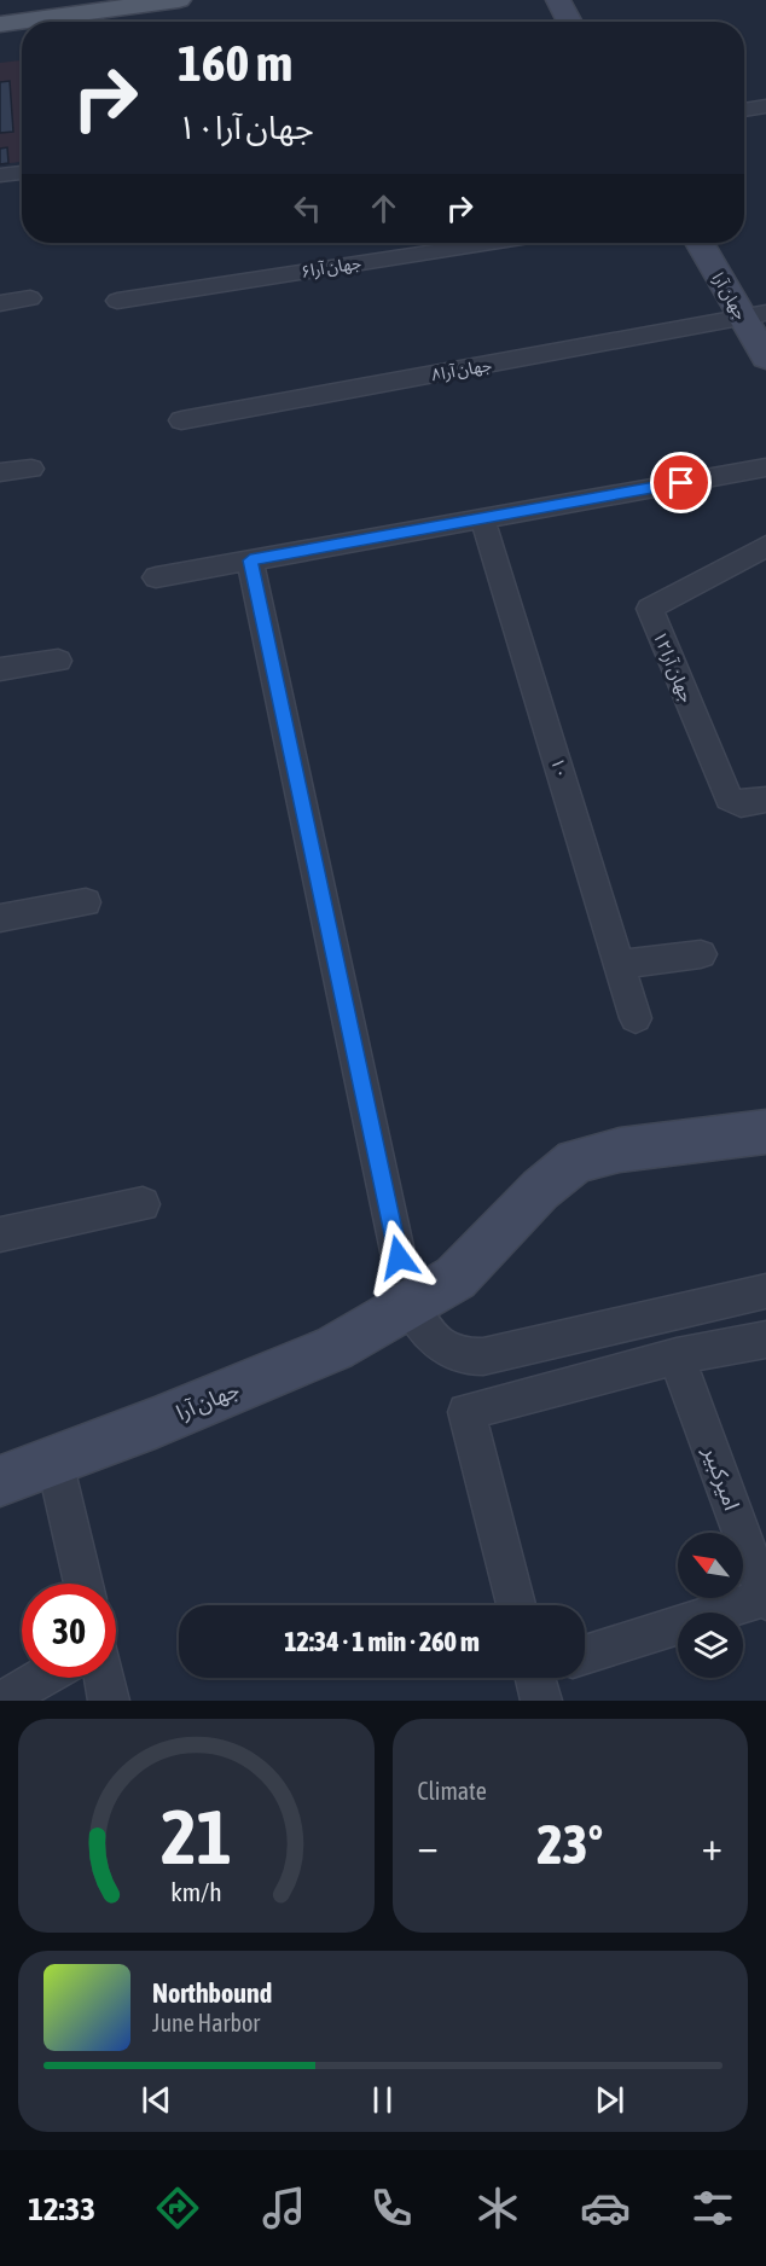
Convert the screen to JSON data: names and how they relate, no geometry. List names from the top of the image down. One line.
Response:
{"streets":{"street":["جهان آرا۶","جهان آرا","جهان آرا۸","جهان آرا۱۲","۱۰","امیرکبیر"]},"crossings":[["جهان آرا","جهان آرا۸"]],"north":"top left","page":{"turn":["160 m","جهان آرا۱۰"],"limit":"30","trip":"12:34 · 1 min · 260 m","tile":"Climate","heat":["−","23°","+"],"song":["Northbound","June Harbor"],"tabs":"12:33","gauge":["21","km/h"]}}
